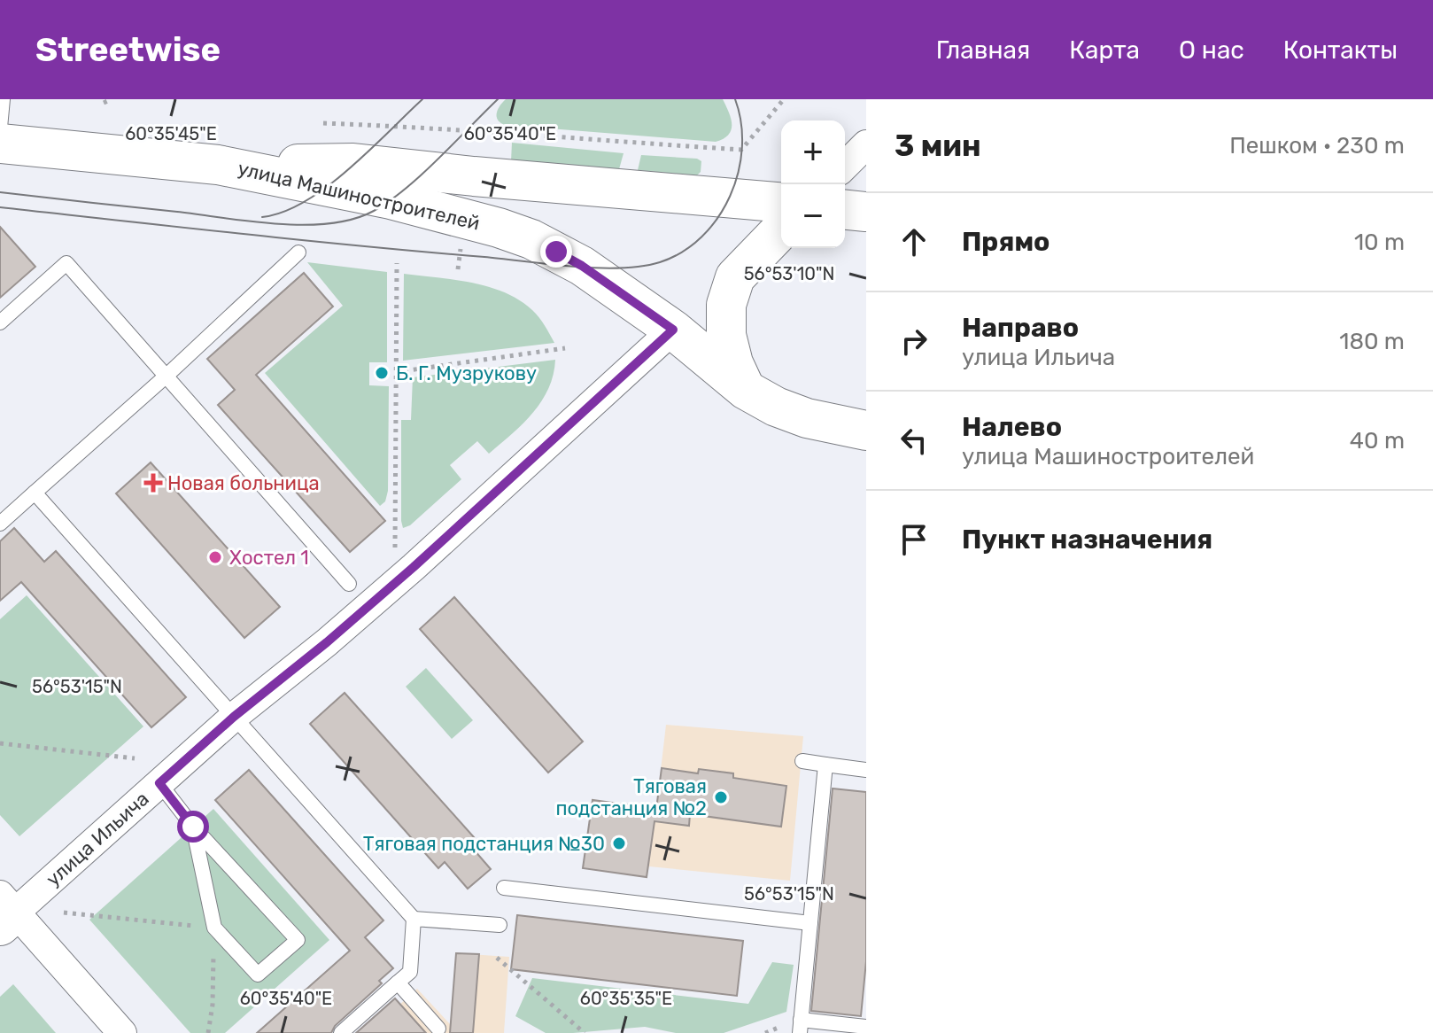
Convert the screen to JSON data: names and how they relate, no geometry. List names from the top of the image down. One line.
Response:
{"streets":{"main road":["улица Машиностроителей"],"street":["улица Ильича"]},"crossings":[["улица Машиностроителей","улица Ильича"]],"places":{"other":["Б. Г. Музрукову","Хостел 1","Тяговая подстанция №2","Тяговая подстанция №30"],"health":["Новая больница"]},"page":{"header":"Streetwise","nav":["Главная","Карта","О нас","Контакты"],"heading":["3 мин","Пешком · 230 m"],"map_buttons":["+","−"],"list":[["Прямо","10 m"],["Направо","улица Ильича","180 m"],["Налево","улица Машиностроителей","40 m"],"Пункт назначения"]},"coordinates":["60°35'45\"E","60°35'40\"E","56°53'10\"N","56°53'15\"N","60°35'35\"E"]}
